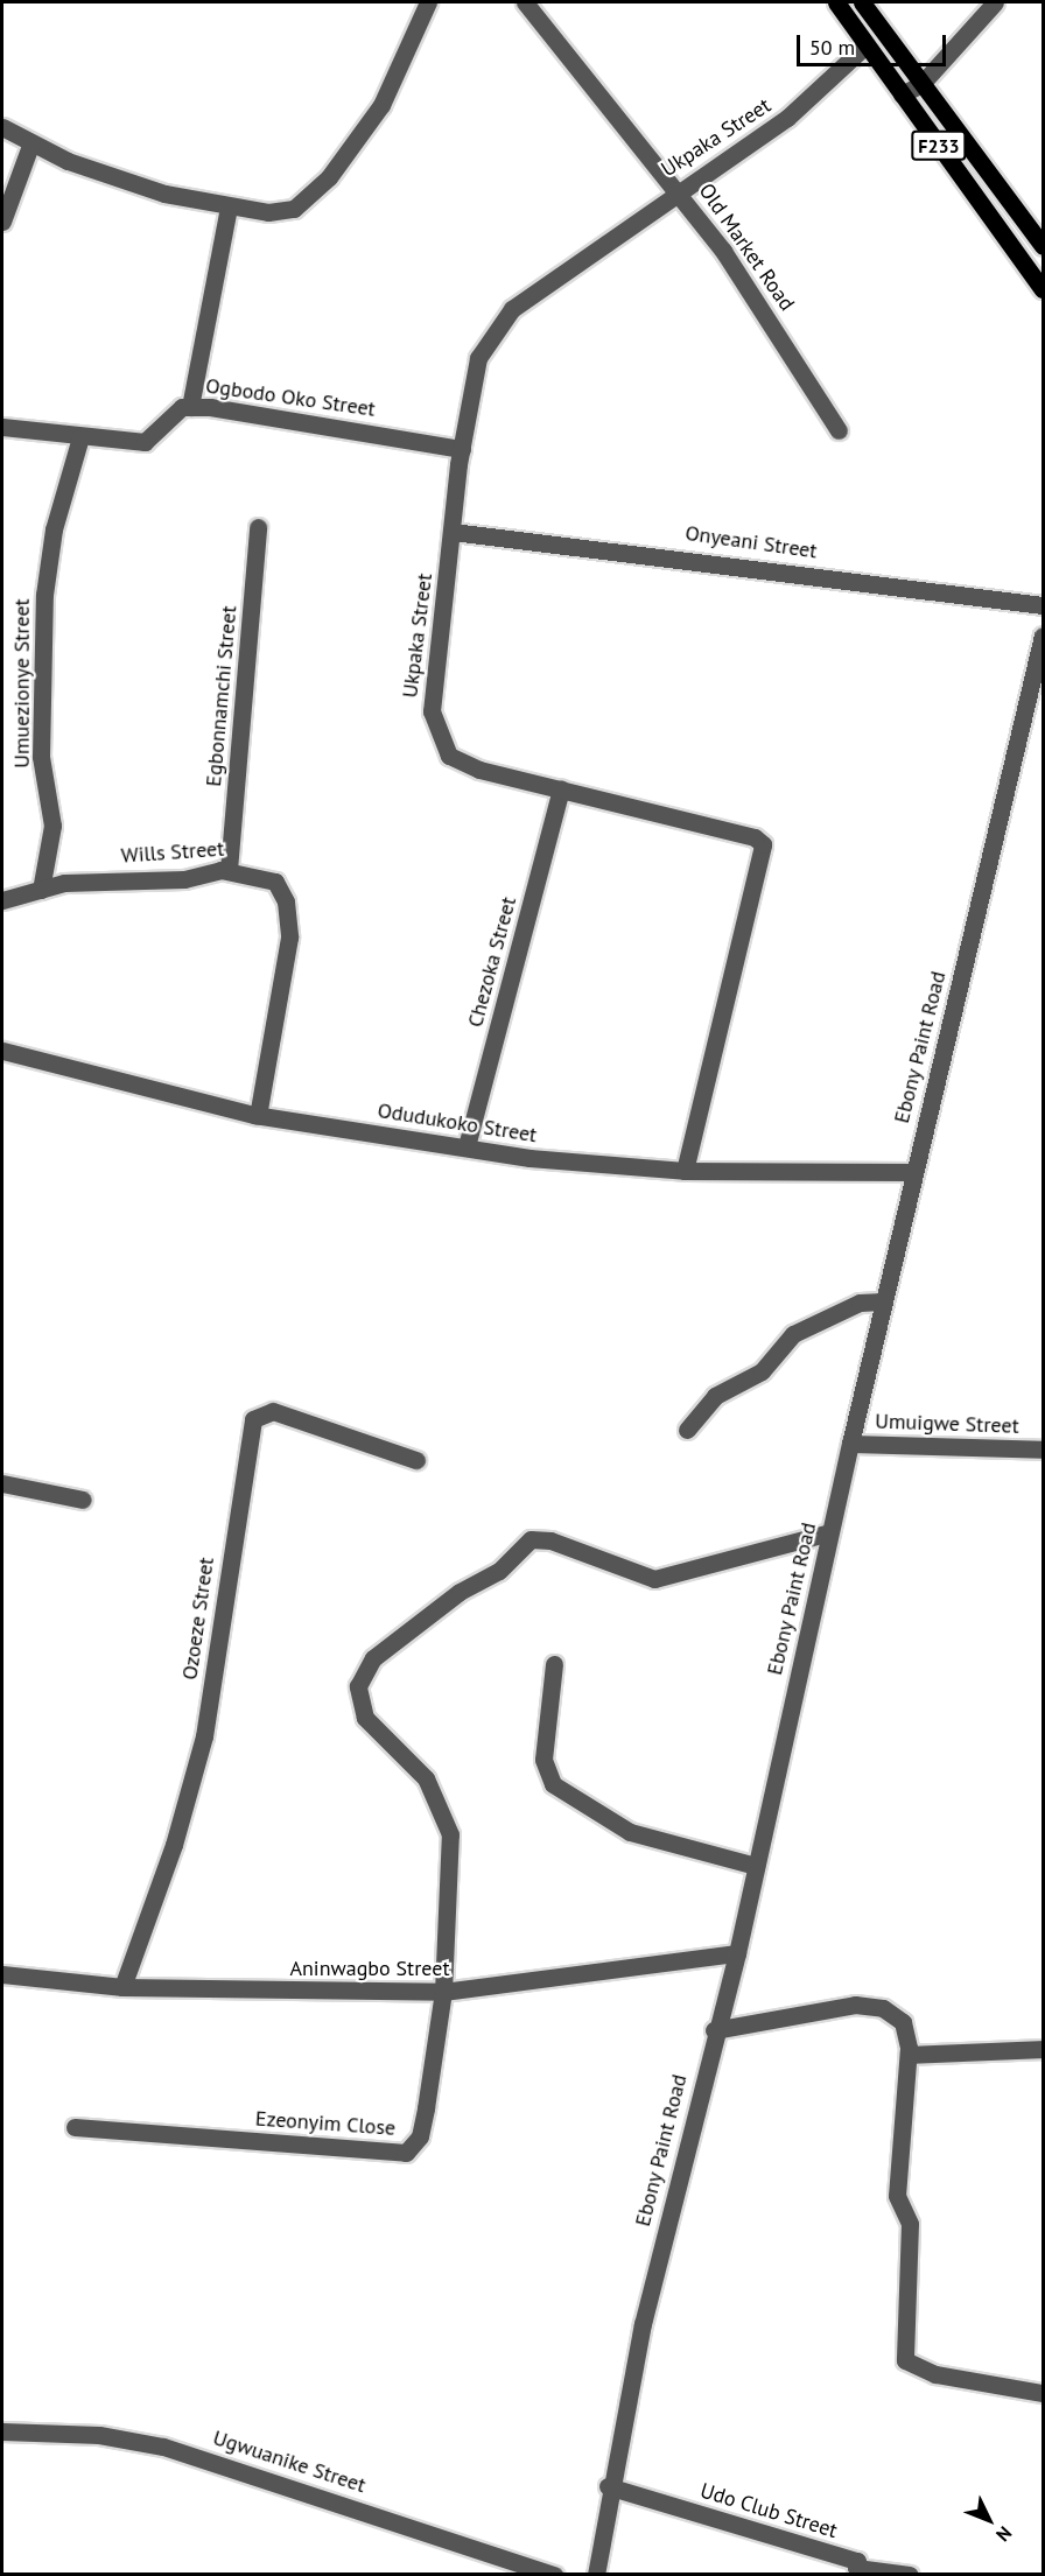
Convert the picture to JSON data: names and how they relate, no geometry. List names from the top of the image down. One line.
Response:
{"streets":{"main road":["F233"],"street":["Ukpaka Street","Old Market Road","Ogbodo Oko Street","Onyeani Street","Umuezionye Street","Egbonnamchi Street","Wills Street","Chezoka Street","Ebony Paint Road","Odudukoko Street","Umuigwe Street","Ozoeze Street","Aninwagbo Street","Ezeonyim Close","Ugwuanike Street","Udo Club Street"]},"crossings":[["Ukpaka Street","F233"],["Ukpaka Street","Old Market Road"],["Ukpaka Street","Ogbodo Oko Street"],["Ukpaka Street","Onyeani Street"],["Ukpaka Street","Chezoka Street"],["Ukpaka Street","Odudukoko Street"],["Ogbodo Oko Street","Umuezionye Street"],["Umuezionye Street","Wills Street"],["Egbonnamchi Street","Wills Street"],["Wills Street","Odudukoko Street"],["Chezoka Street","Odudukoko Street"],["Ebony Paint Road","Odudukoko Street"],["Ebony Paint Road","Umuigwe Street"],["Ebony Paint Road","Aninwagbo Street"],["Ebony Paint Road","Udo Club Street"],["Ozoeze Street","Aninwagbo Street"],["Aninwagbo Street","Ezeonyim Close"]],"scale_bar":"50 m","north":"bottom right"}
